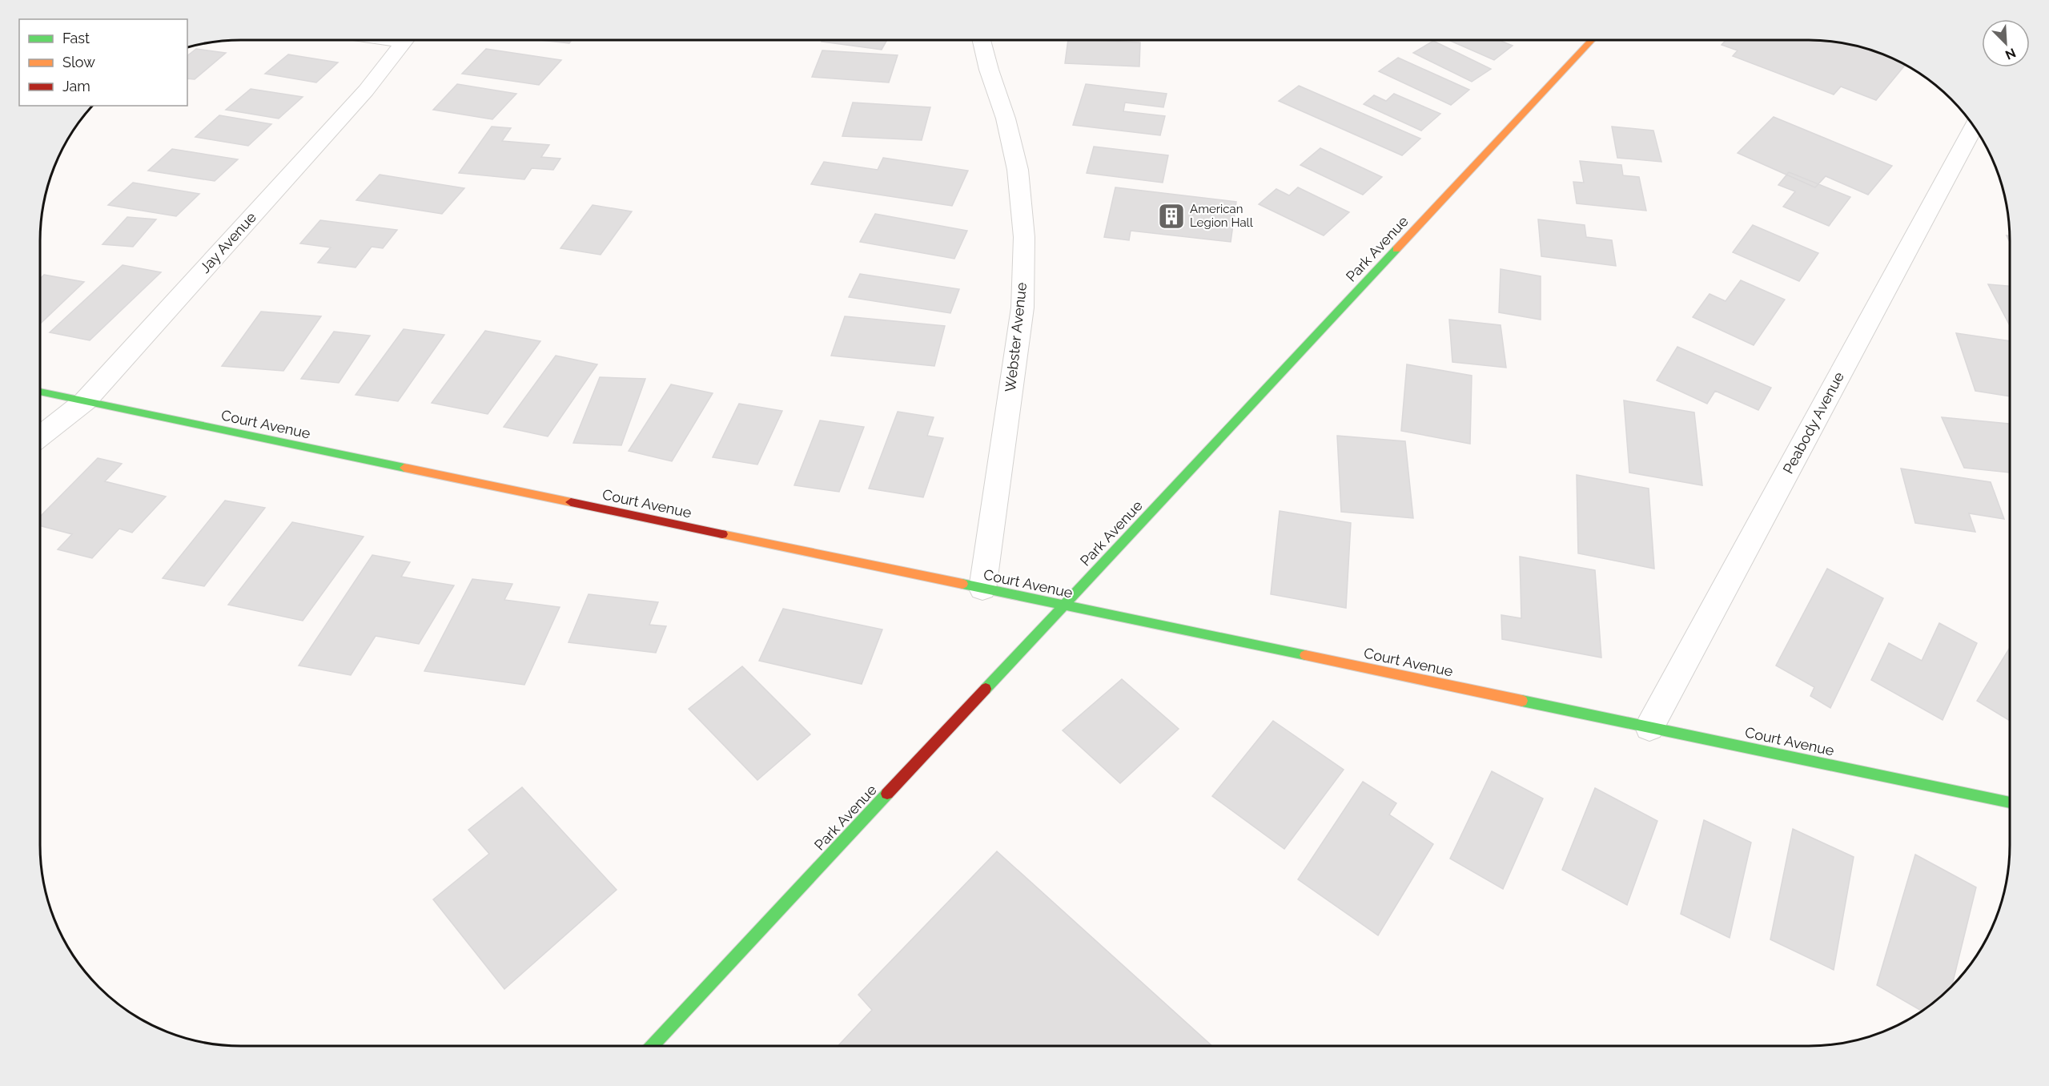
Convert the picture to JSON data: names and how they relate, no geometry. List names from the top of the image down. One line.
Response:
{"streets":{"street":["Jay Avenue","Park Avenue","Webster Avenue","Peabody Avenue","Court Avenue"]},"crossings":[["Jay Avenue","Court Avenue"],["Park Avenue","Court Avenue"],["Webster Avenue","Court Avenue"],["Peabody Avenue","Court Avenue"]],"places":{"building":["American Legion Hall"]},"legend":["Fast","Slow","Jam"],"north":"bottom right"}
